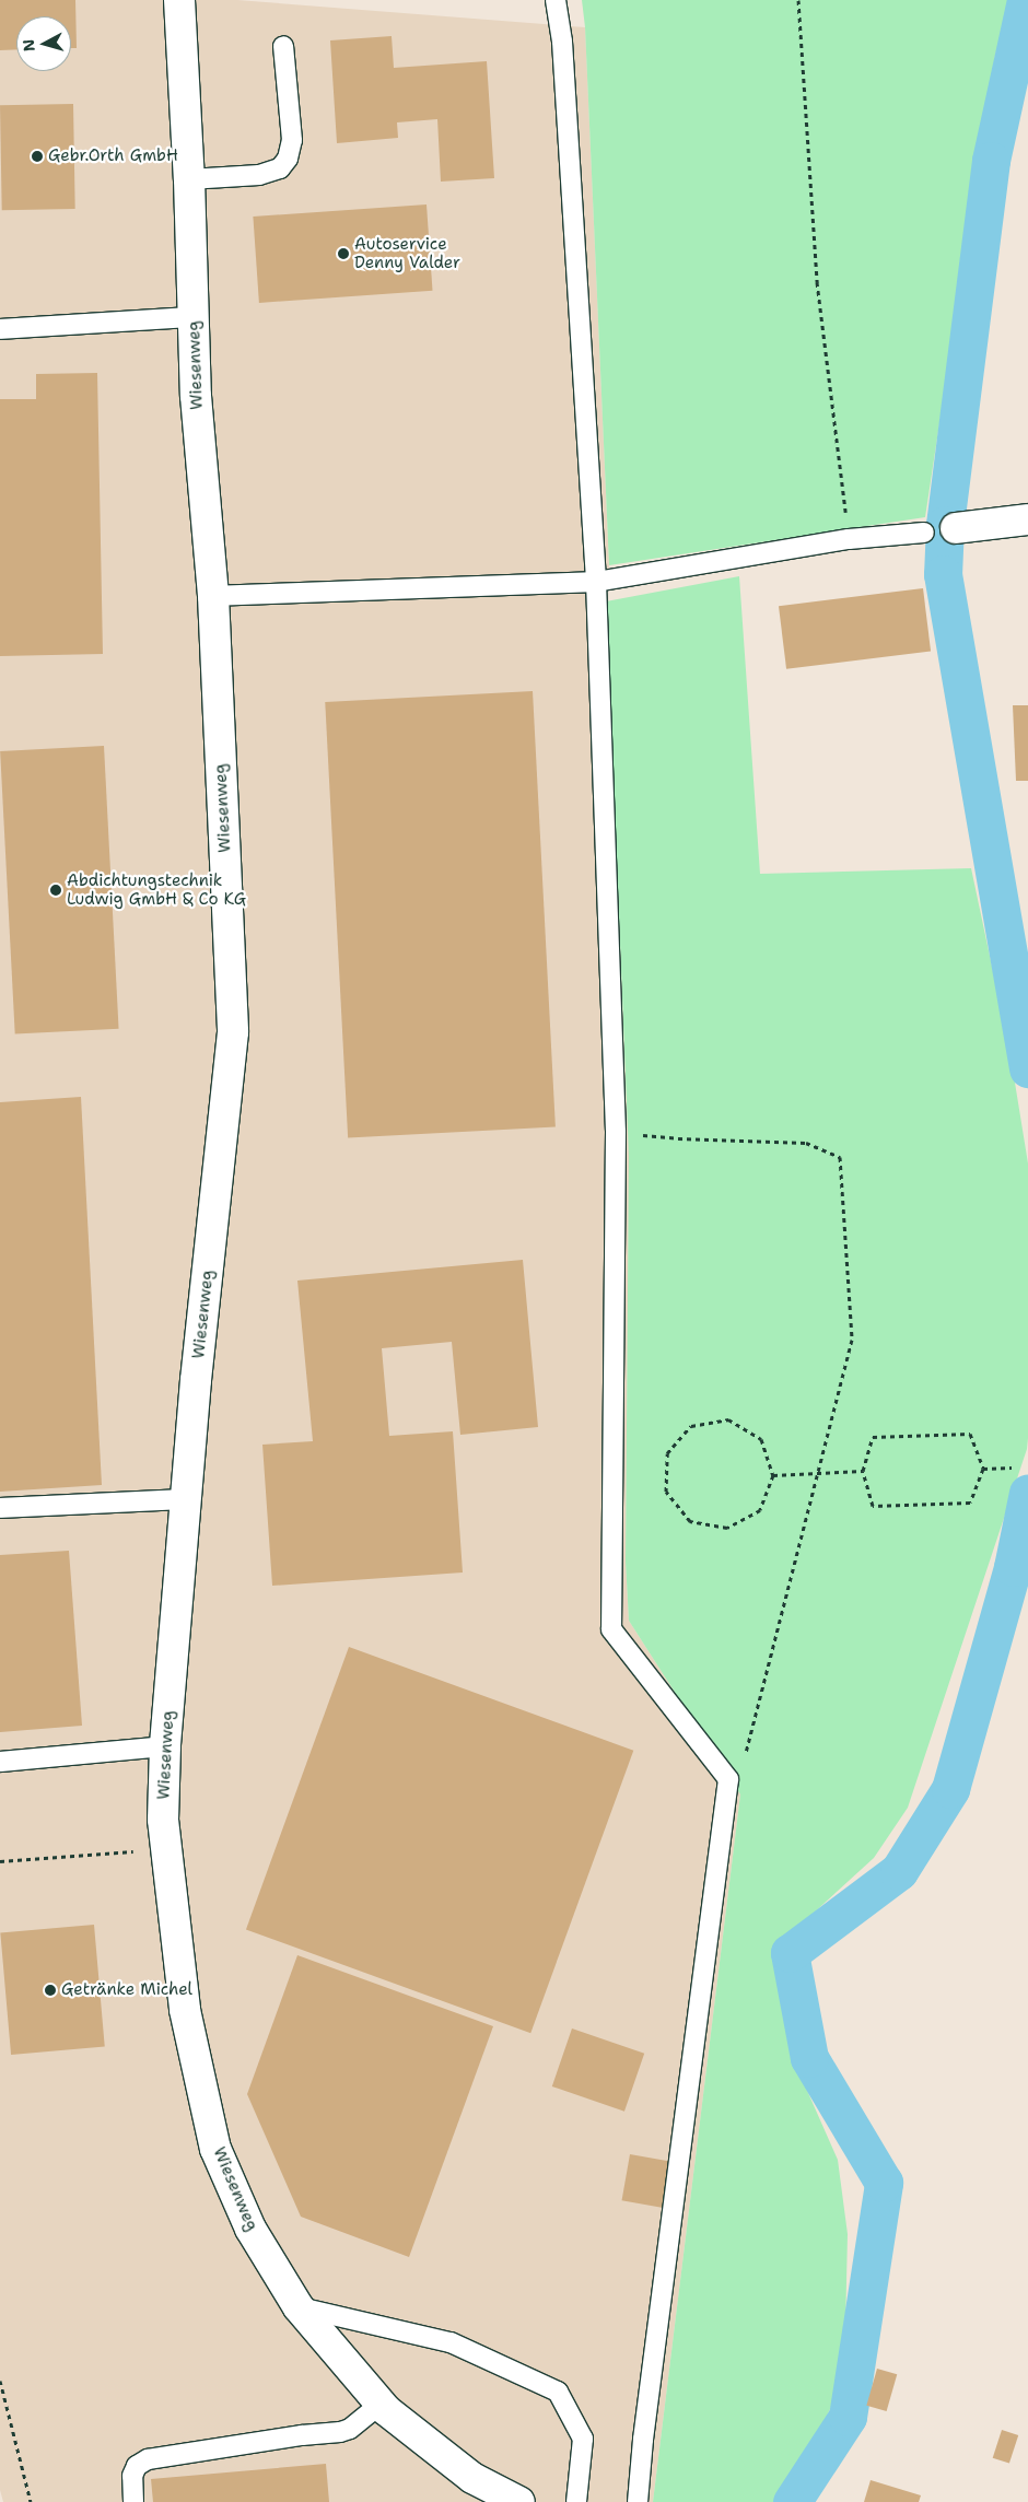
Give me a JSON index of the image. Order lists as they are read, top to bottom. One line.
{"streets":{"street":["Wiesenweg"]},"places":["Gebr.Orth GmbH","Autoservice Denny Valder","Abdichtungstechnik Ludwig GmbH & Co KG","Getränke Michel"],"north":"left"}
